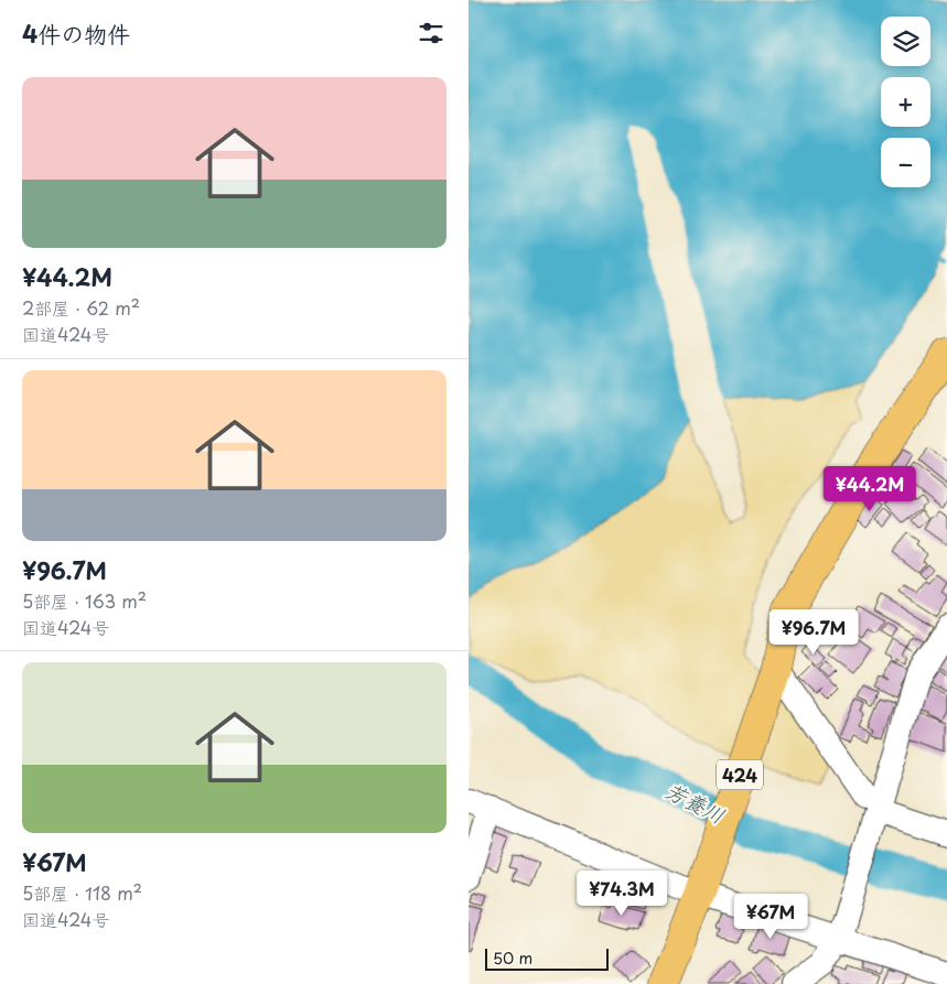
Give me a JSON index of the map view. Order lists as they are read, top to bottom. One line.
{"streets":{"highway":["424"]},"water":["芳養川"],"scale_bar":"50 m","page":{"heading":"4件の物件","map_buttons":["+","−"],"list":[{"name":"¥44.2M","note":"2部屋 · 62 m² · 国道424号"},{"name":"¥96.7M","note":"5部屋 · 163 m² · 国道424号"},{"name":"¥67M","note":"5部屋 · 118 m² · 国道424号"}],"price":["¥44.2M","¥96.7M","¥74.3M","¥67M"],"scale":"50 m"}}
